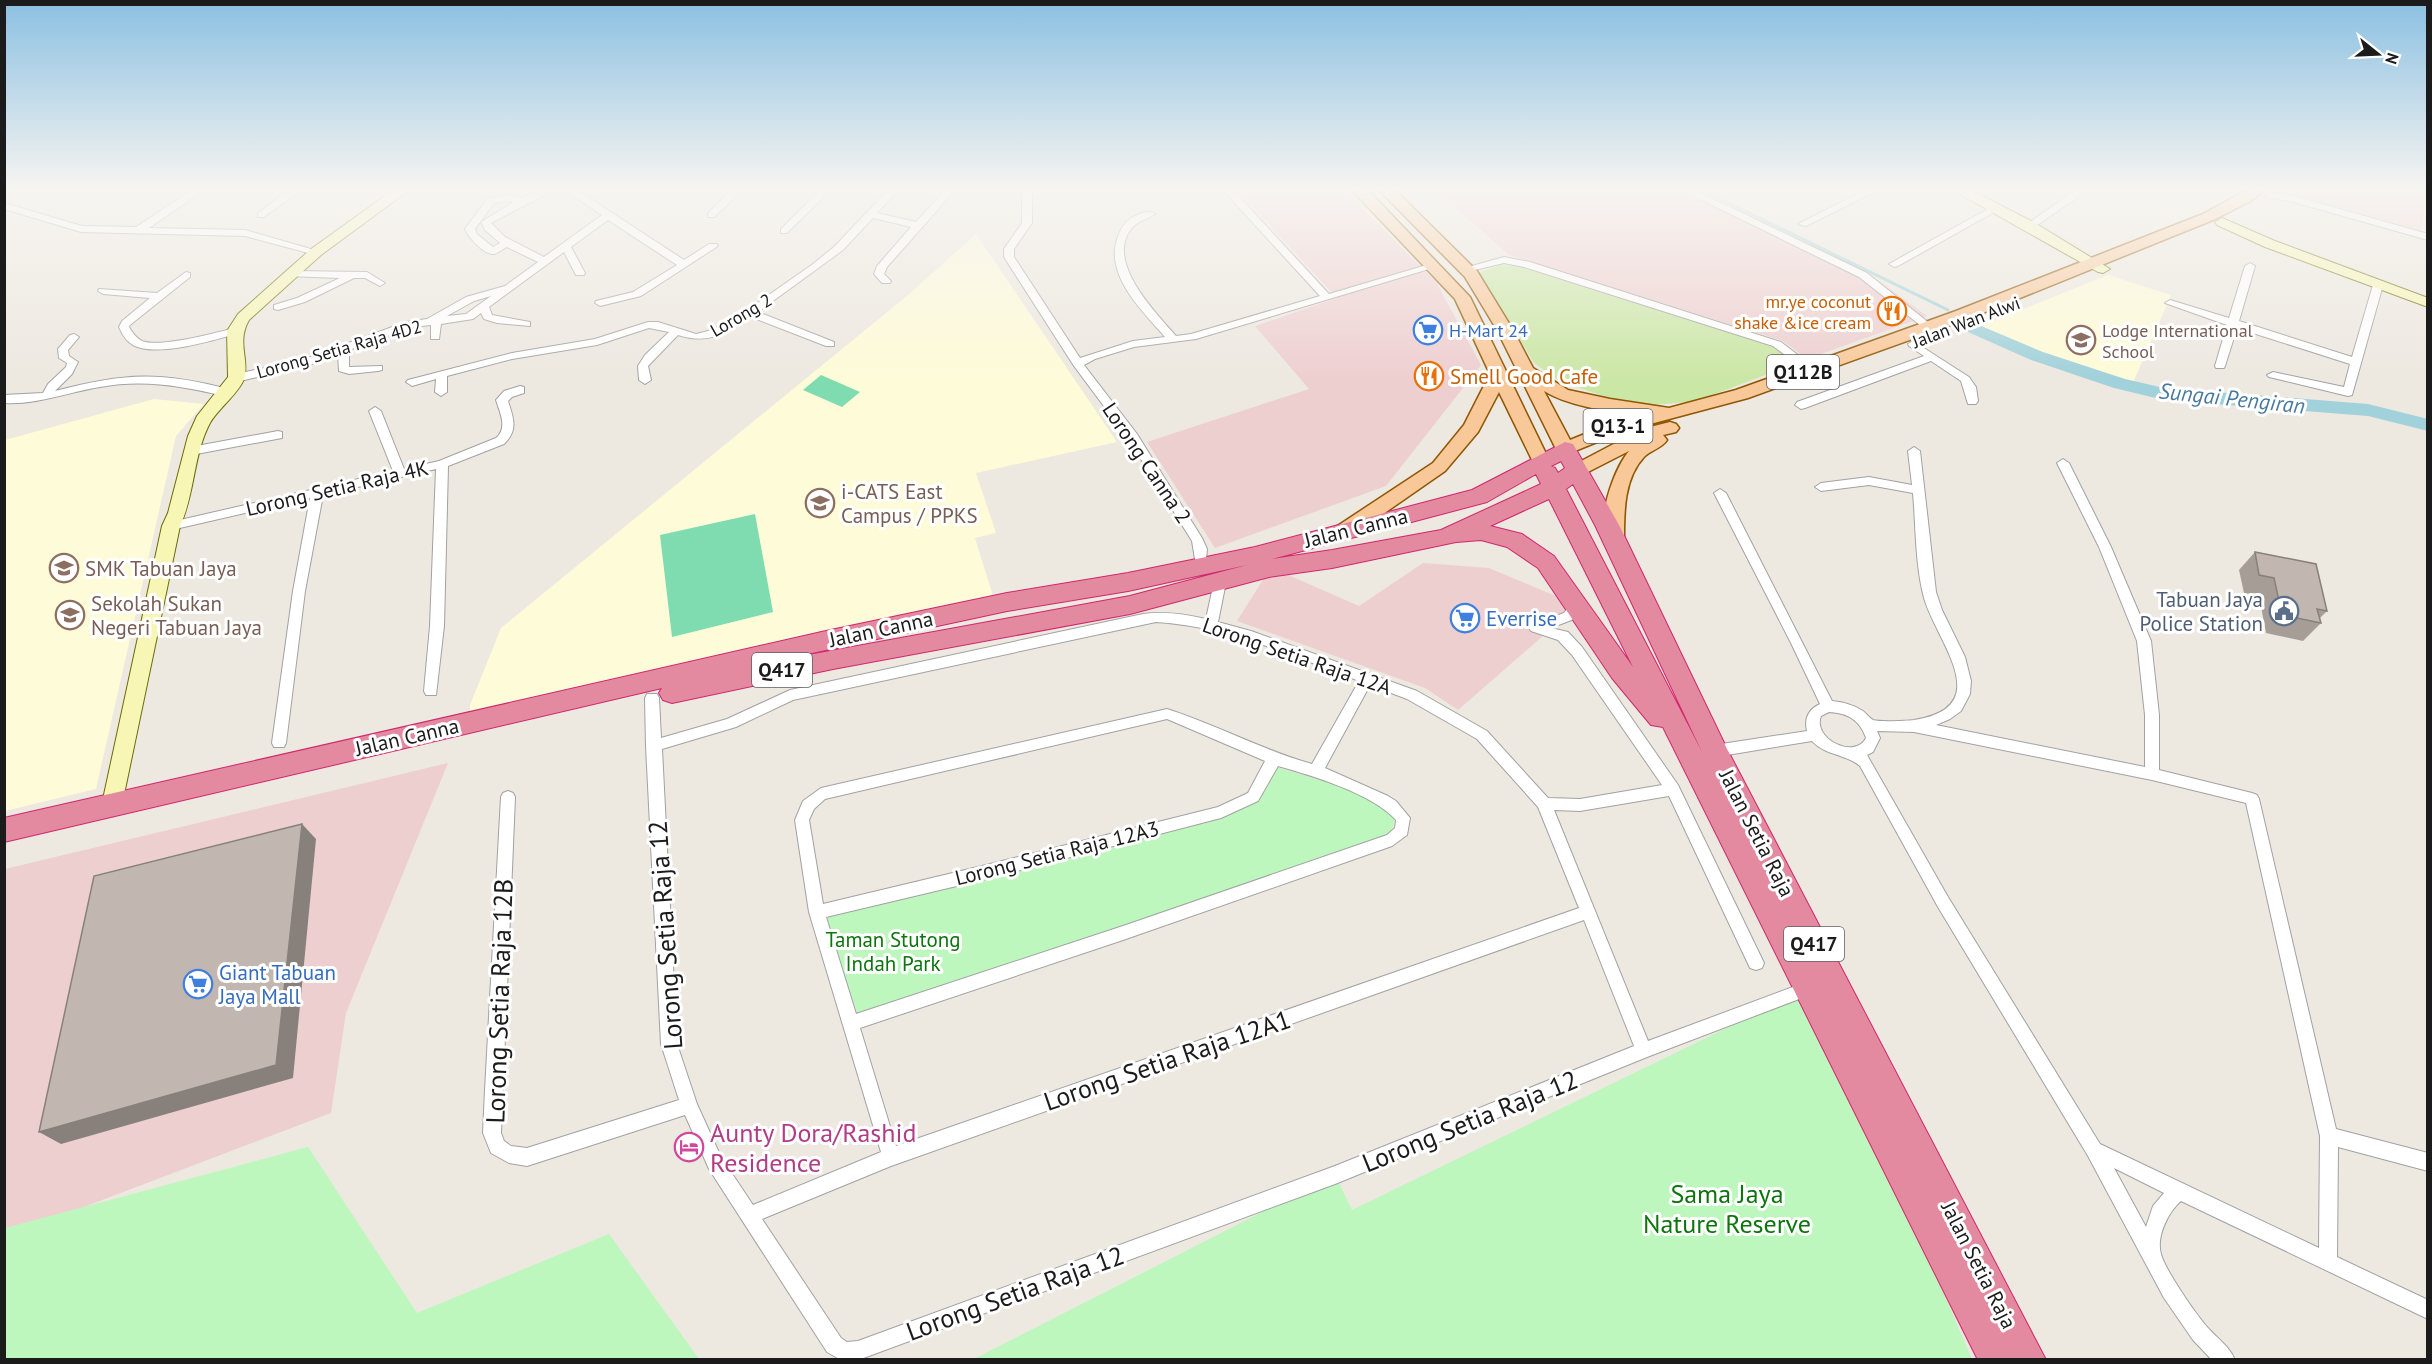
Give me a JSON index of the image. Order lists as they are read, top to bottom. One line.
{"streets":{"highway":["Jalan Canna","Q417","Jalan Setia Raja"],"main road":["Jalan Wan Alwi","Q112B"],"street":["Lorong 2","Lorong Setia Raja 4D2","Lorong Canna 2","Lorong Setia Raja 4K","Lorong Setia Raja 12A","Lorong Setia Raja 12A3","Lorong Setia Raja 12","Lorong Setia Raja 12B","Lorong Setia Raja 12A1"]},"crossings":[["Lorong Canna 2","Jalan Canna"],["Jalan Canna","Q417"],["Jalan Canna","Jalan Setia Raja"],["Jalan Canna","Lorong Setia Raja 12"],["Lorong Setia Raja 12A","Lorong Setia Raja 12"],["Lorong Setia Raja 12A","Lorong Setia Raja 12A1"],["Q417","Jalan Setia Raja"],["Jalan Setia Raja","Lorong Setia Raja 12"],["Lorong Setia Raja 12","Lorong Setia Raja 12B"],["Lorong Setia Raja 12","Lorong Setia Raja 12A1"]],"water":["Sungai Pengiran"],"parks":["Taman Stutong Indah Park","Sama Jaya Nature Reserve"],"places":{"restaurant":["mr.ye coconut shake &ice cream","Smell Good Cafe"],"supermarket":["H-Mart 24","Everrise","Giant Tabuan Jaya Mall"],"school or university":["Lodge International School","i-CATS East Campus / PPKS","SMK Tabuan Jaya","Sekolah Sukan Negeri Tabuan Jaya"],"public building":["Tabuan Jaya Police Station"],"hotel":["Aunty Dora/Rashid Residence"]},"north":"right"}
